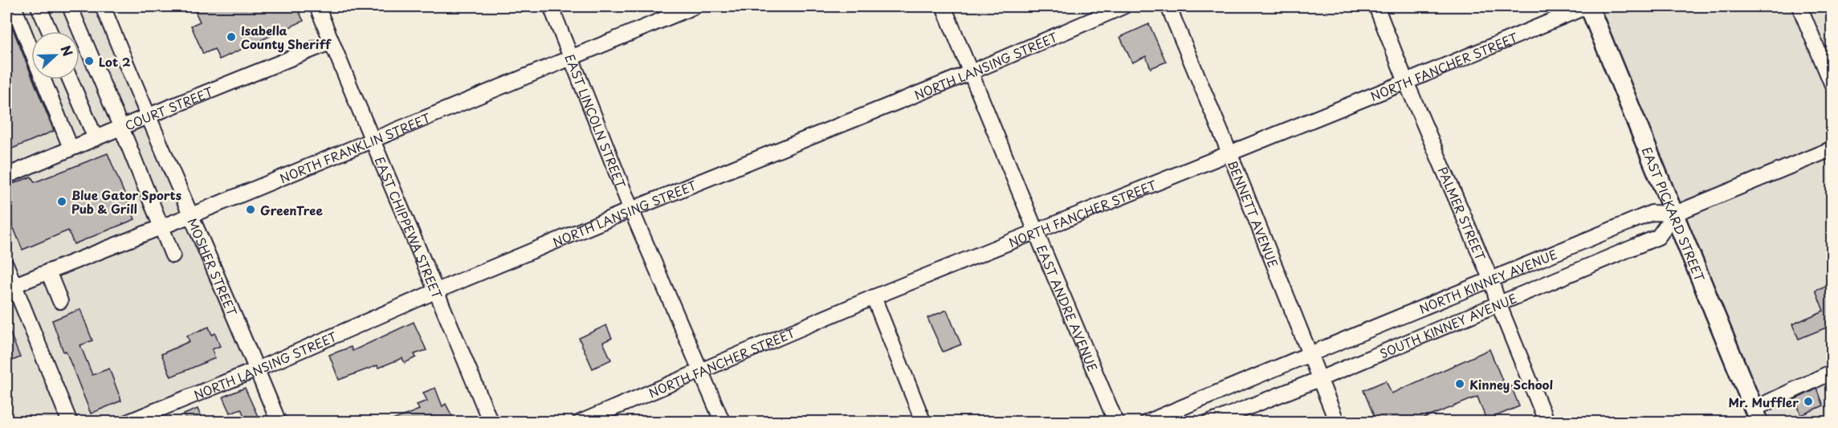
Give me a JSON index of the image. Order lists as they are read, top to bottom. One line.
{"streets":{"main road":["EAST PICKARD STREET"],"street":["NORTH LANSING STREET","NORTH FANCHER STREET","COURT STREET","EAST LINCOLN STREET","NORTH FRANKLIN STREET","BENNETT AVENUE","PALMER STREET","EAST CHIPPEWA STREET","MOSHER STREET","NORTH KINNEY AVENUE","EAST ANDRE AVENUE","SOUTH KINNEY AVENUE"]},"crossings":[["NORTH LANSING STREET","EAST LINCOLN STREET"],["NORTH LANSING STREET","EAST CHIPPEWA STREET"],["NORTH LANSING STREET","MOSHER STREET"],["NORTH LANSING STREET","EAST ANDRE AVENUE"],["NORTH FANCHER STREET","EAST LINCOLN STREET"],["NORTH FANCHER STREET","BENNETT AVENUE"],["NORTH FANCHER STREET","PALMER STREET"],["NORTH FANCHER STREET","EAST PICKARD STREET"],["NORTH FANCHER STREET","EAST ANDRE AVENUE"],["COURT STREET","EAST CHIPPEWA STREET"],["COURT STREET","MOSHER STREET"],["EAST LINCOLN STREET","NORTH FRANKLIN STREET"],["NORTH FRANKLIN STREET","EAST CHIPPEWA STREET"],["NORTH FRANKLIN STREET","MOSHER STREET"],["BENNETT AVENUE","NORTH KINNEY AVENUE"],["BENNETT AVENUE","SOUTH KINNEY AVENUE"],["PALMER STREET","NORTH KINNEY AVENUE"],["PALMER STREET","SOUTH KINNEY AVENUE"],["EAST PICKARD STREET","NORTH KINNEY AVENUE"],["EAST PICKARD STREET","SOUTH KINNEY AVENUE"],["NORTH KINNEY AVENUE","SOUTH KINNEY AVENUE"]],"places":["Isabella County Sheriff","Lot 2","Blue Gator Sports Pub & Grill","GreenTree","Kinney School","Mr. Muffler"],"north":"right"}
